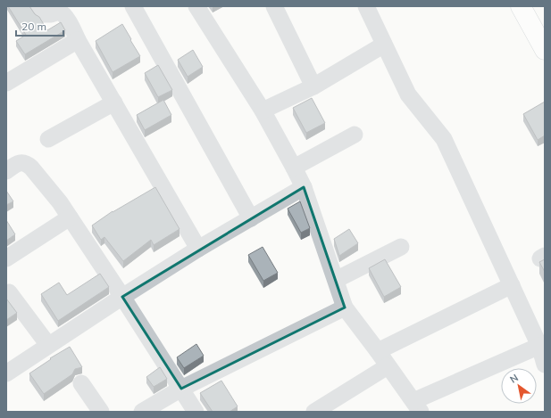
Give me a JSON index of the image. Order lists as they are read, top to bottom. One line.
{"scale_bar":"20 m","north":"top left"}
